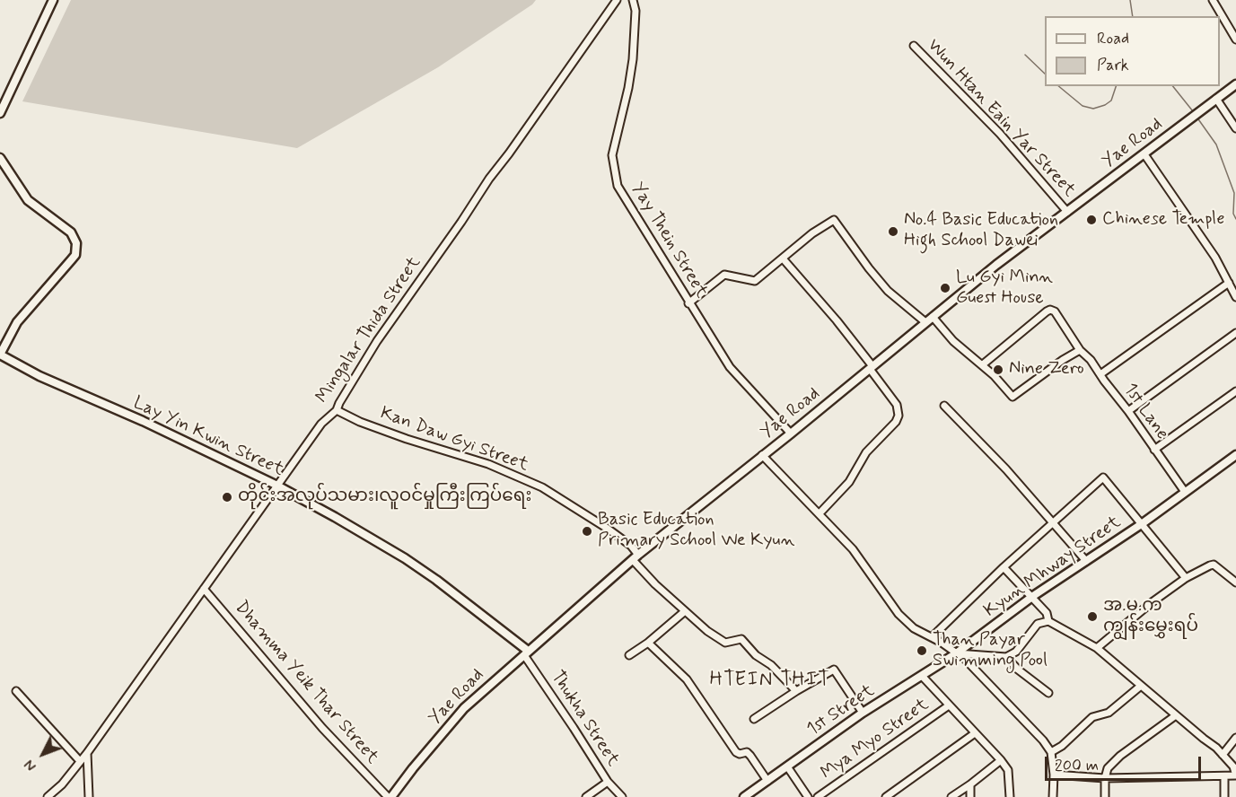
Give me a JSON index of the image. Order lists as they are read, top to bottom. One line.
{"streets":{"street":["Wun Htan Eain Yar Street","Yae Road","Yay Thein Street","Mingalar Thida Street","1st Lane","Lay Yin Kwin Street","Kan Daw Gyi Street","Kyun Mhway Street","Dhamma Yeik Thar Street","1st Street","Thukha Street","Mya Myo Street"]},"crossings":[["Wun Htan Eain Yar Street","Yae Road"],["Yae Road","Yay Thein Street"],["Yae Road","Lay Yin Kwin Street"],["Yae Road","Kan Daw Gyi Street"],["Yae Road","Dhamma Yeik Thar Street"],["Yae Road","Thukha Street"],["Mingalar Thida Street","Lay Yin Kwin Street"],["Mingalar Thida Street","Kan Daw Gyi Street"],["Mingalar Thida Street","Dhamma Yeik Thar Street"],["1st Lane","Kyun Mhway Street"],["Lay Yin Kwin Street","Thukha Street"],["Kyun Mhway Street","1st Street"]],"districts":["HTEIN THIT"],"places":["Chinese Temple","No.4 Basic Education High School Dawei","Lu Gyi Minn Guest House","Nine Zero","တိုင်းအလုပ်သမား၊လူဝင်မှုကြီးကြပ်ရေး","Basic Education Primary School We Kyun","အ.မ.က ကျွန်းမွှေးရပ်","Than Payar Swimming Pool"],"legend":["Road","Park"],"scale_bar":"200 m","north":"bottom left"}
